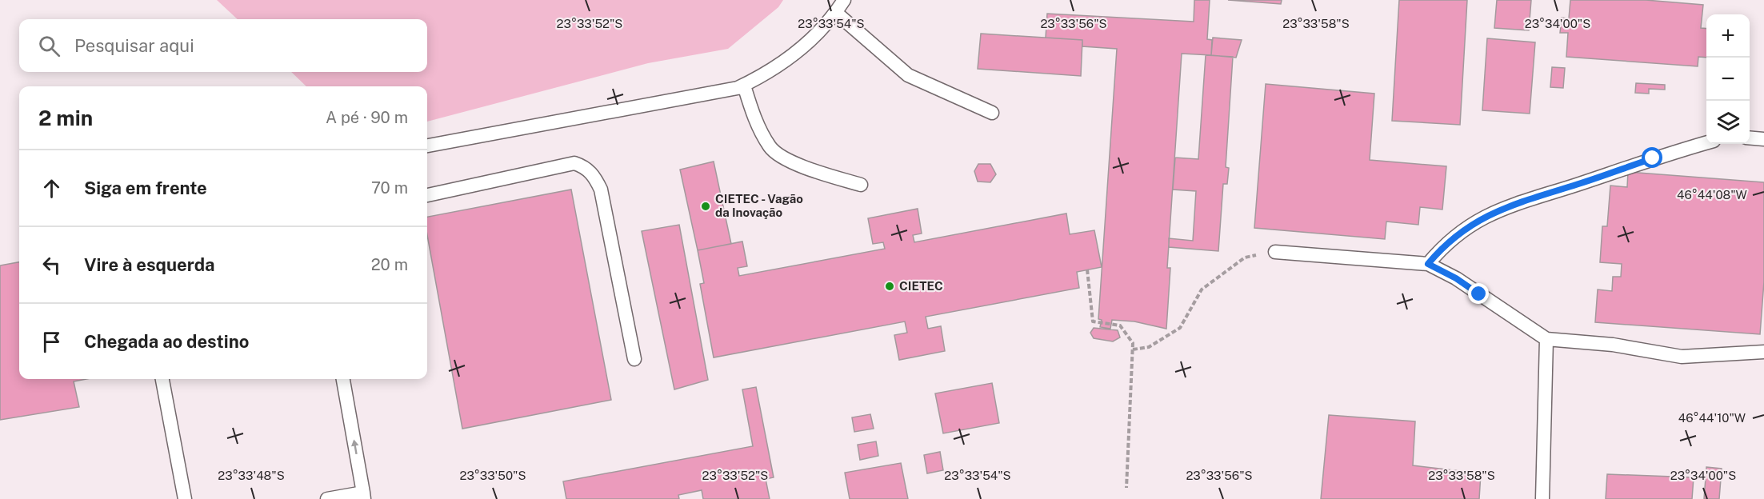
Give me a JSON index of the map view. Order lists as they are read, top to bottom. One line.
{"places":["CIETEC - Vagão da Inovação","CIETEC"],"page":{"map_buttons":["+","−"],"search":"Pesquisar aqui","heading":["2 min","A pé · 90 m"],"list":[["Siga em frente","70 m"],["Vire à esquerda","20 m"],"Chegada ao destino"]},"coordinates":["23°33'52\"S","23°33'54\"S","23°33'56\"S","23°33'58\"S","23°34'00\"S","46°44'08\"W","46°44'10\"W","23°33'48\"S","23°33'50\"S"]}
